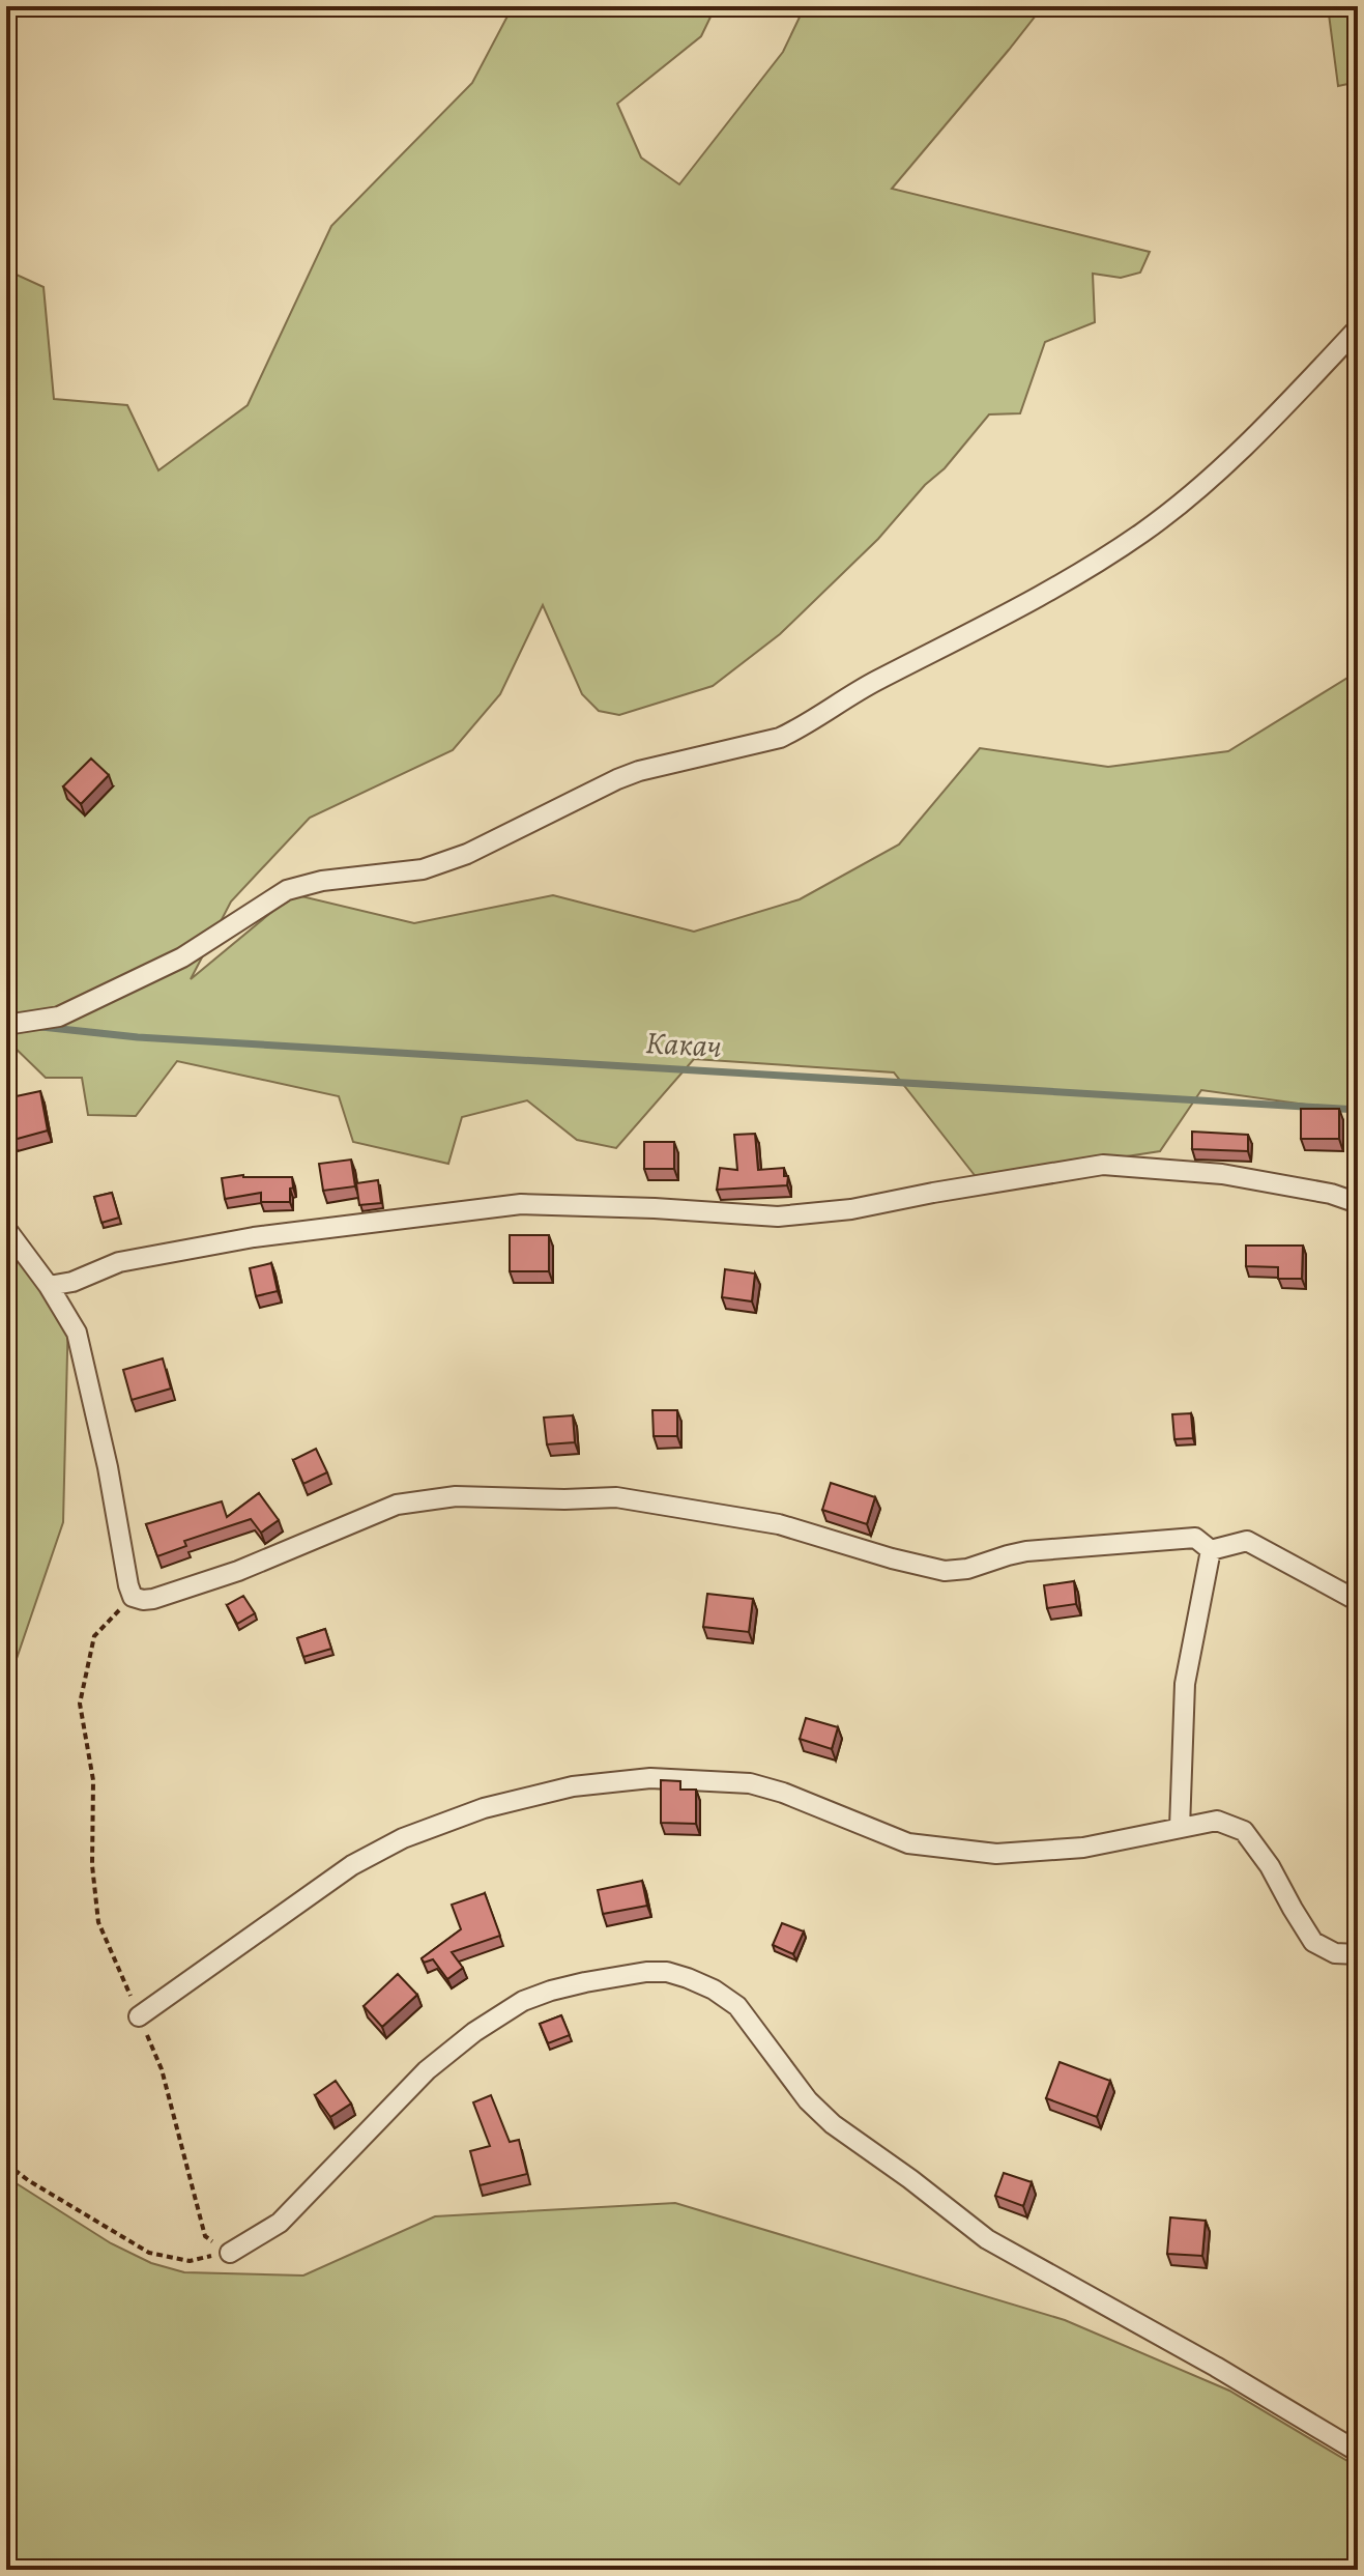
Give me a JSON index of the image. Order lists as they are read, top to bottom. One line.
{"water":["Какач"]}
